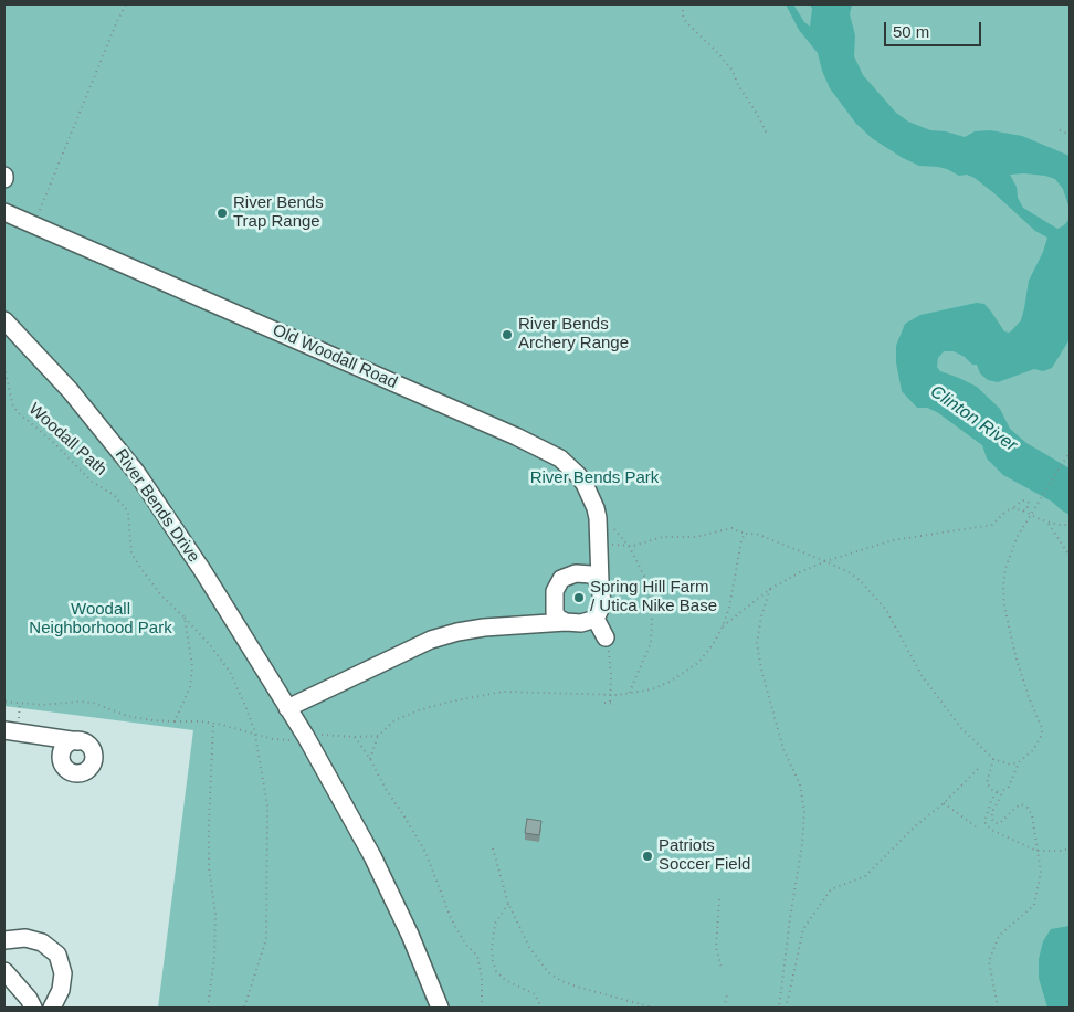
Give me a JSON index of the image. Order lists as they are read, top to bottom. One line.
{"streets":{"street":["Old Woodall Road","River Bends Drive"],"path":["Woodall Path"]},"water":["Clinton River"],"parks":["River Bends Park","Woodall Neighborhood Park"],"places":["River Bends Trap Range","River Bends Archery Range","Spring Hill Farm / Utica Nike Base","Patriots Soccer Field"],"scale_bar":"50 m"}
